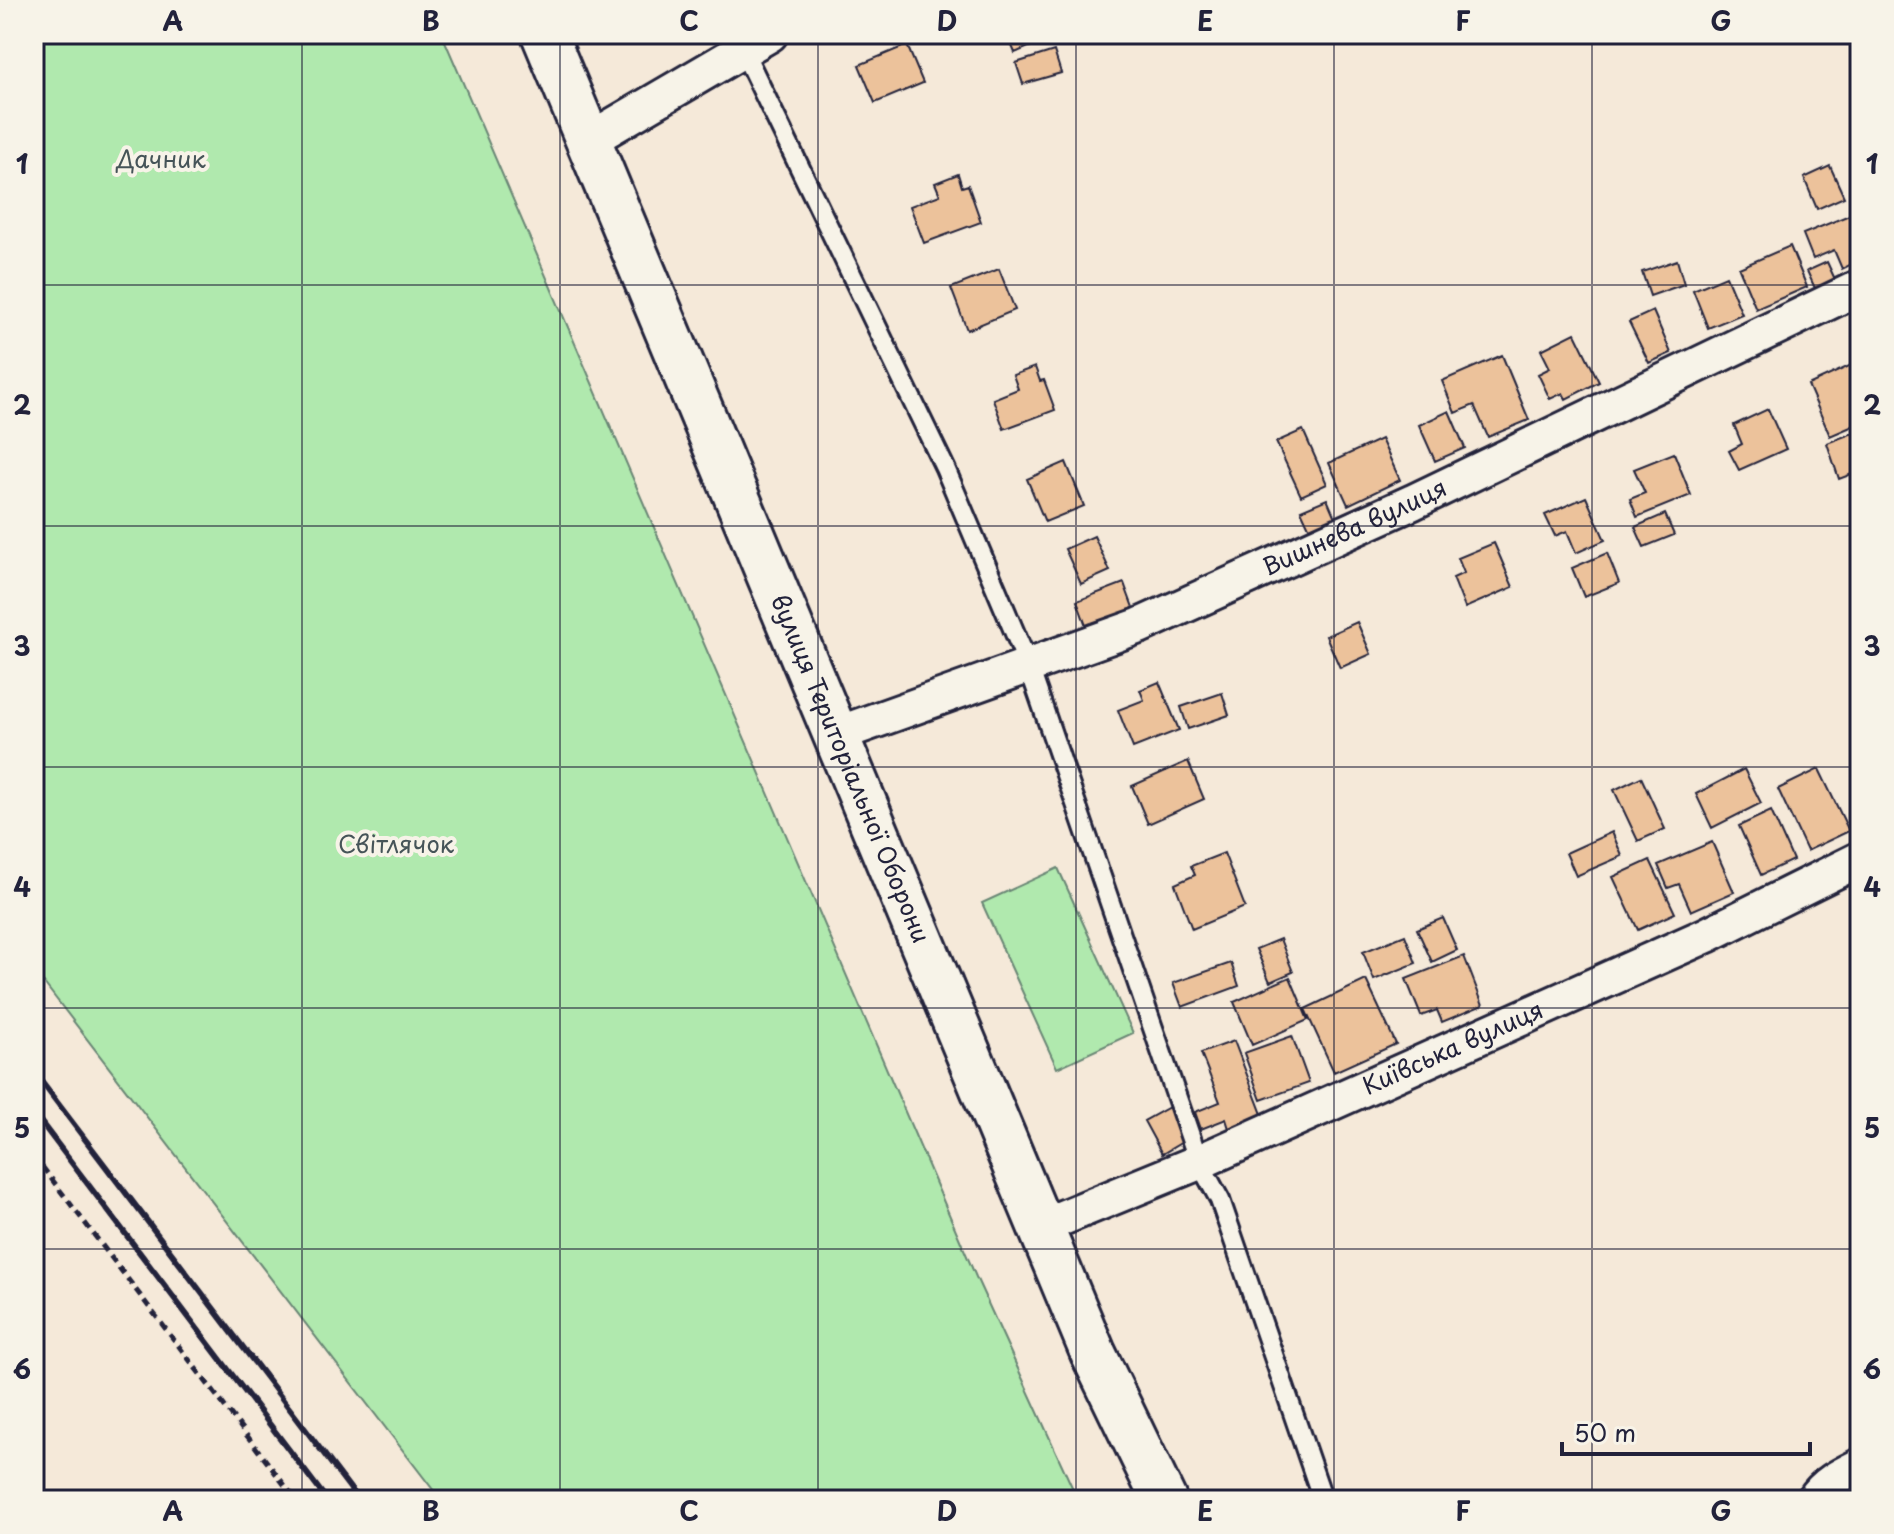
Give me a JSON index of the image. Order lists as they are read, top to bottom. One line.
{"streets":{"street":["Вишнева вулиця","вулиця Територіальної Оборони","Київська вулиця"]},"crossings":[["Вишнева вулиця","вулиця Територіальної Оборони"],["вулиця Територіальної Оборони","Київська вулиця"]],"parks":["Дачник","Світлячок"],"scale_bar":"50 m","grid":{"columns":["A","B","C","D","E","F","G"],"rows":["1","2","3","4","5","6"]}}
